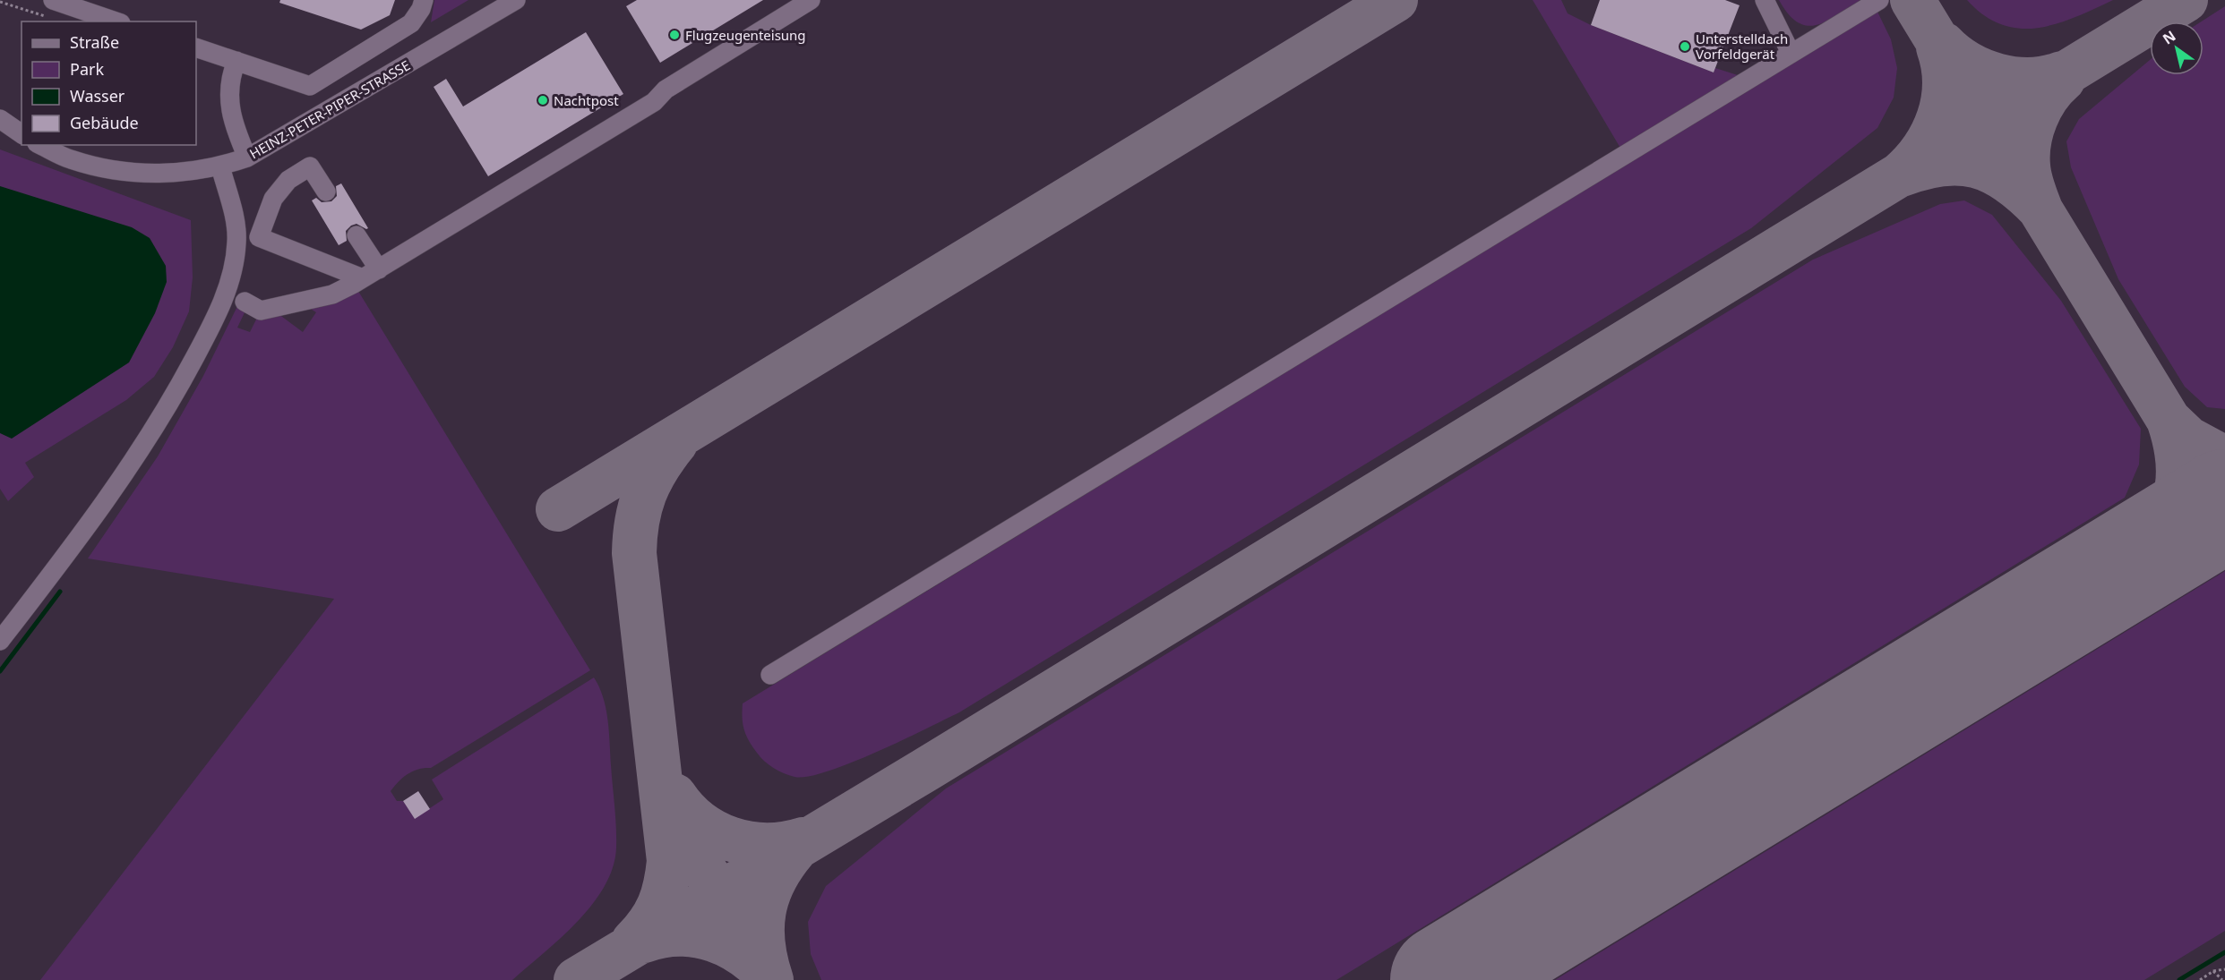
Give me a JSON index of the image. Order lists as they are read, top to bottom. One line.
{"streets":{"street":["HEINZ-PETER-PIPER-STRASSE"]},"places":["Flugzeugenteisung","Unterstelldach Vorfeldgerät","Nachtpost"],"legend":["Straße","Park","Wasser","Gebäude"],"north":"top left"}
